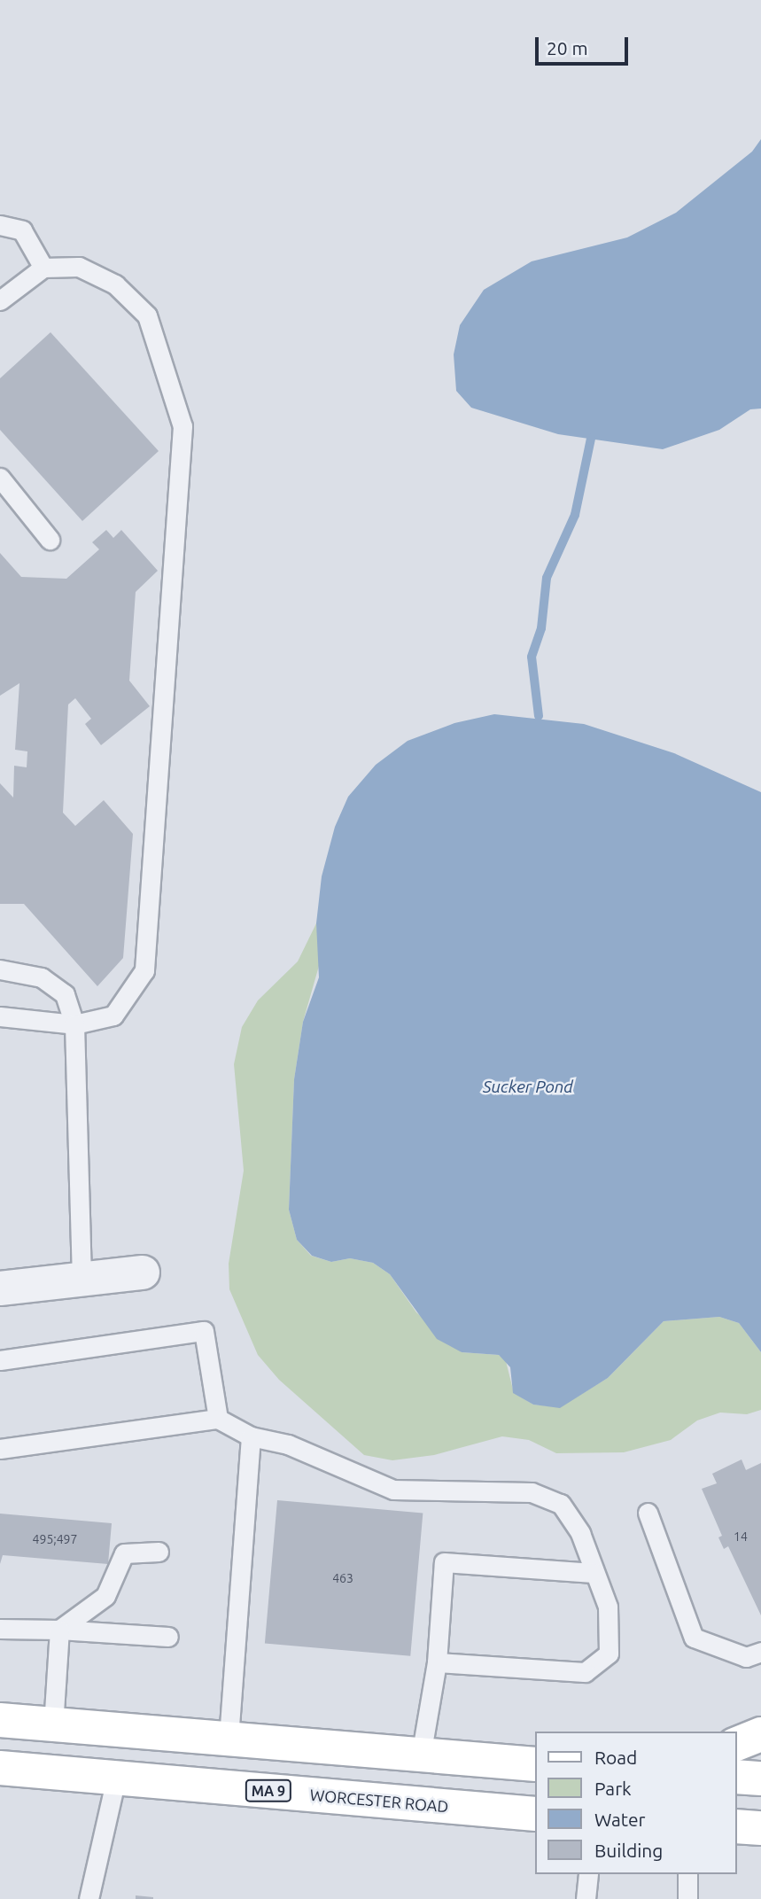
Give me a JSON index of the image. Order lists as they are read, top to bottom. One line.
{"streets":{"main road":["MA 9","WORCESTER ROAD"]},"water":["Sucker Pond"],"house_numbers":["14","495;497","463"],"legend":["Road","Park","Water","Building"],"scale_bar":"20 m"}
